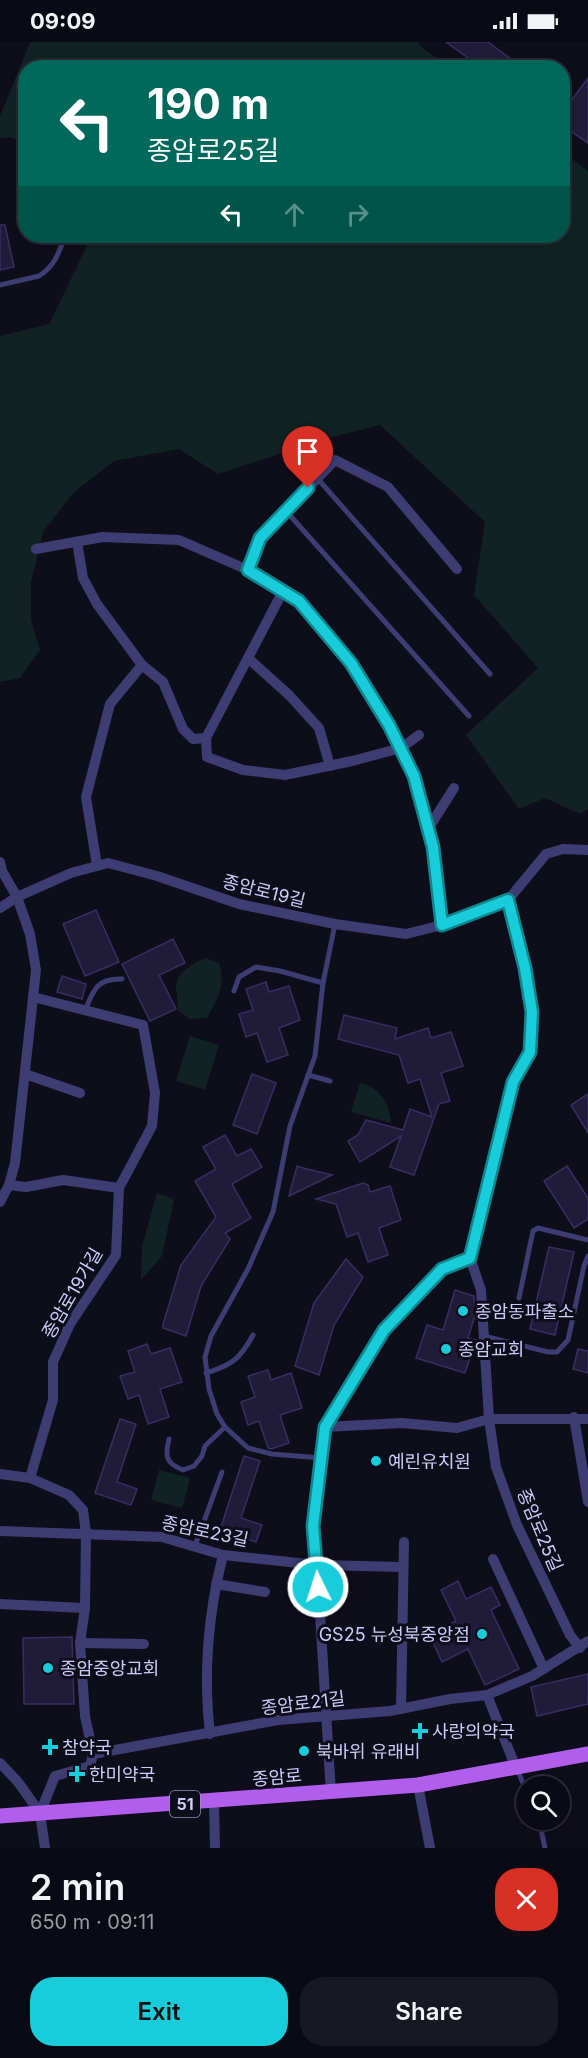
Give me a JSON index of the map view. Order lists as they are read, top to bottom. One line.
{"streets":{"main road":["종암로","51"],"street":["종암로19길","종암로19가길","종암로25길","종암로23길","종암로21길"]},"crossings":[["종암로25길","종암로21길"]],"places":{"other":["종암동파출소","종암교회","예린유치원","GS25 뉴성북중앙점","종암중앙교회","북바위 유래비"],"health":["사랑의약국","참약국","한미약국"]},"page":{"status":"09:09","turn":["190 m","종암로25길"],"heading":["2 min","650 m · 09:11"],"buttons":["Exit","Share"]}}
